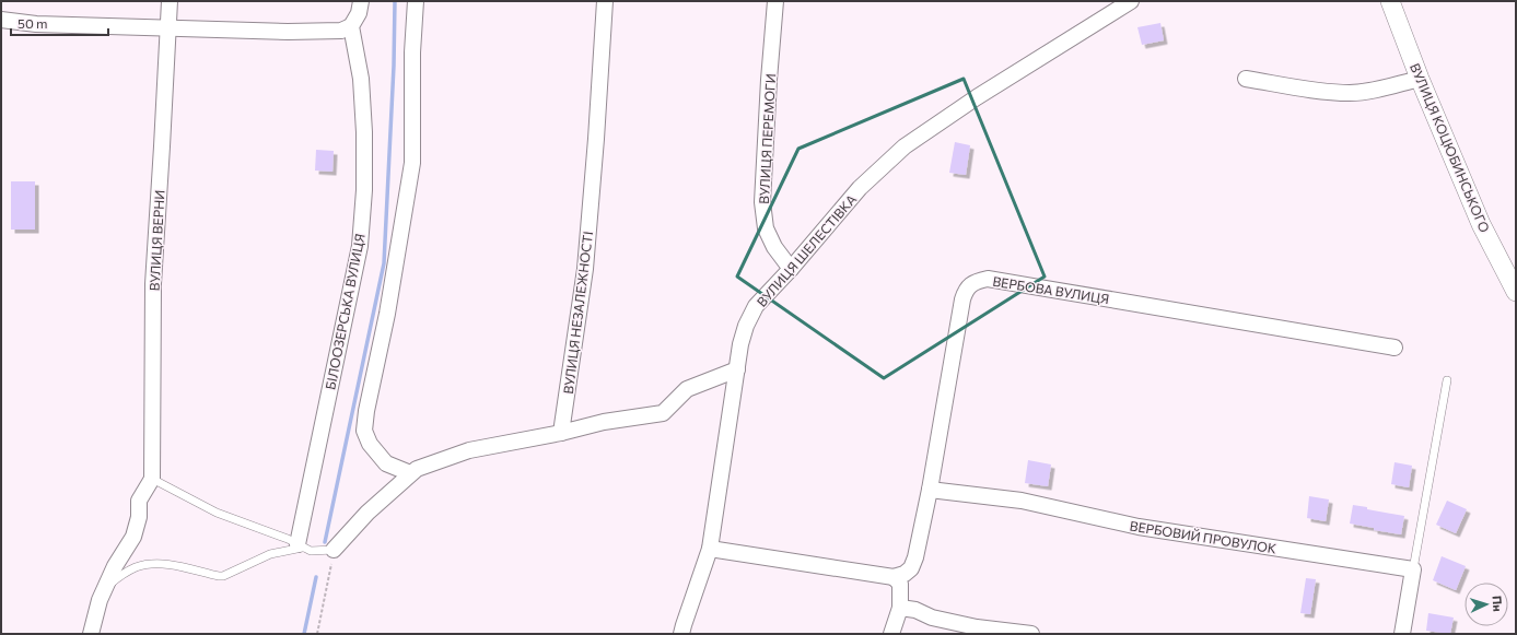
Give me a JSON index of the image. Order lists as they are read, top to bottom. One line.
{"streets":{"street":["ВУЛИЦЯ ПЕРЕМОГИ","ВУЛИЦЯ КОЦЮБИНСЬКОГО","ВУЛИЦЯ ВЕРНИ","ВУЛИЦЯ ШЕЛЕСТІВКА","ВЕРБОВА ВУЛИЦЯ","БІЛООЗЕРСЬКА ВУЛИЦЯ","ВУЛИЦЯ НЕЗАЛЕЖНОСТІ","ВЕРБОВИЙ ПРОВУЛОК"]},"crossings":[["ВУЛИЦЯ ПЕРЕМОГИ","ВУЛИЦЯ ШЕЛЕСТІВКА"],["ВЕРБОВА ВУЛИЦЯ","ВЕРБОВИЙ ПРОВУЛОК"]],"scale_bar":"50 m","north":"right"}
